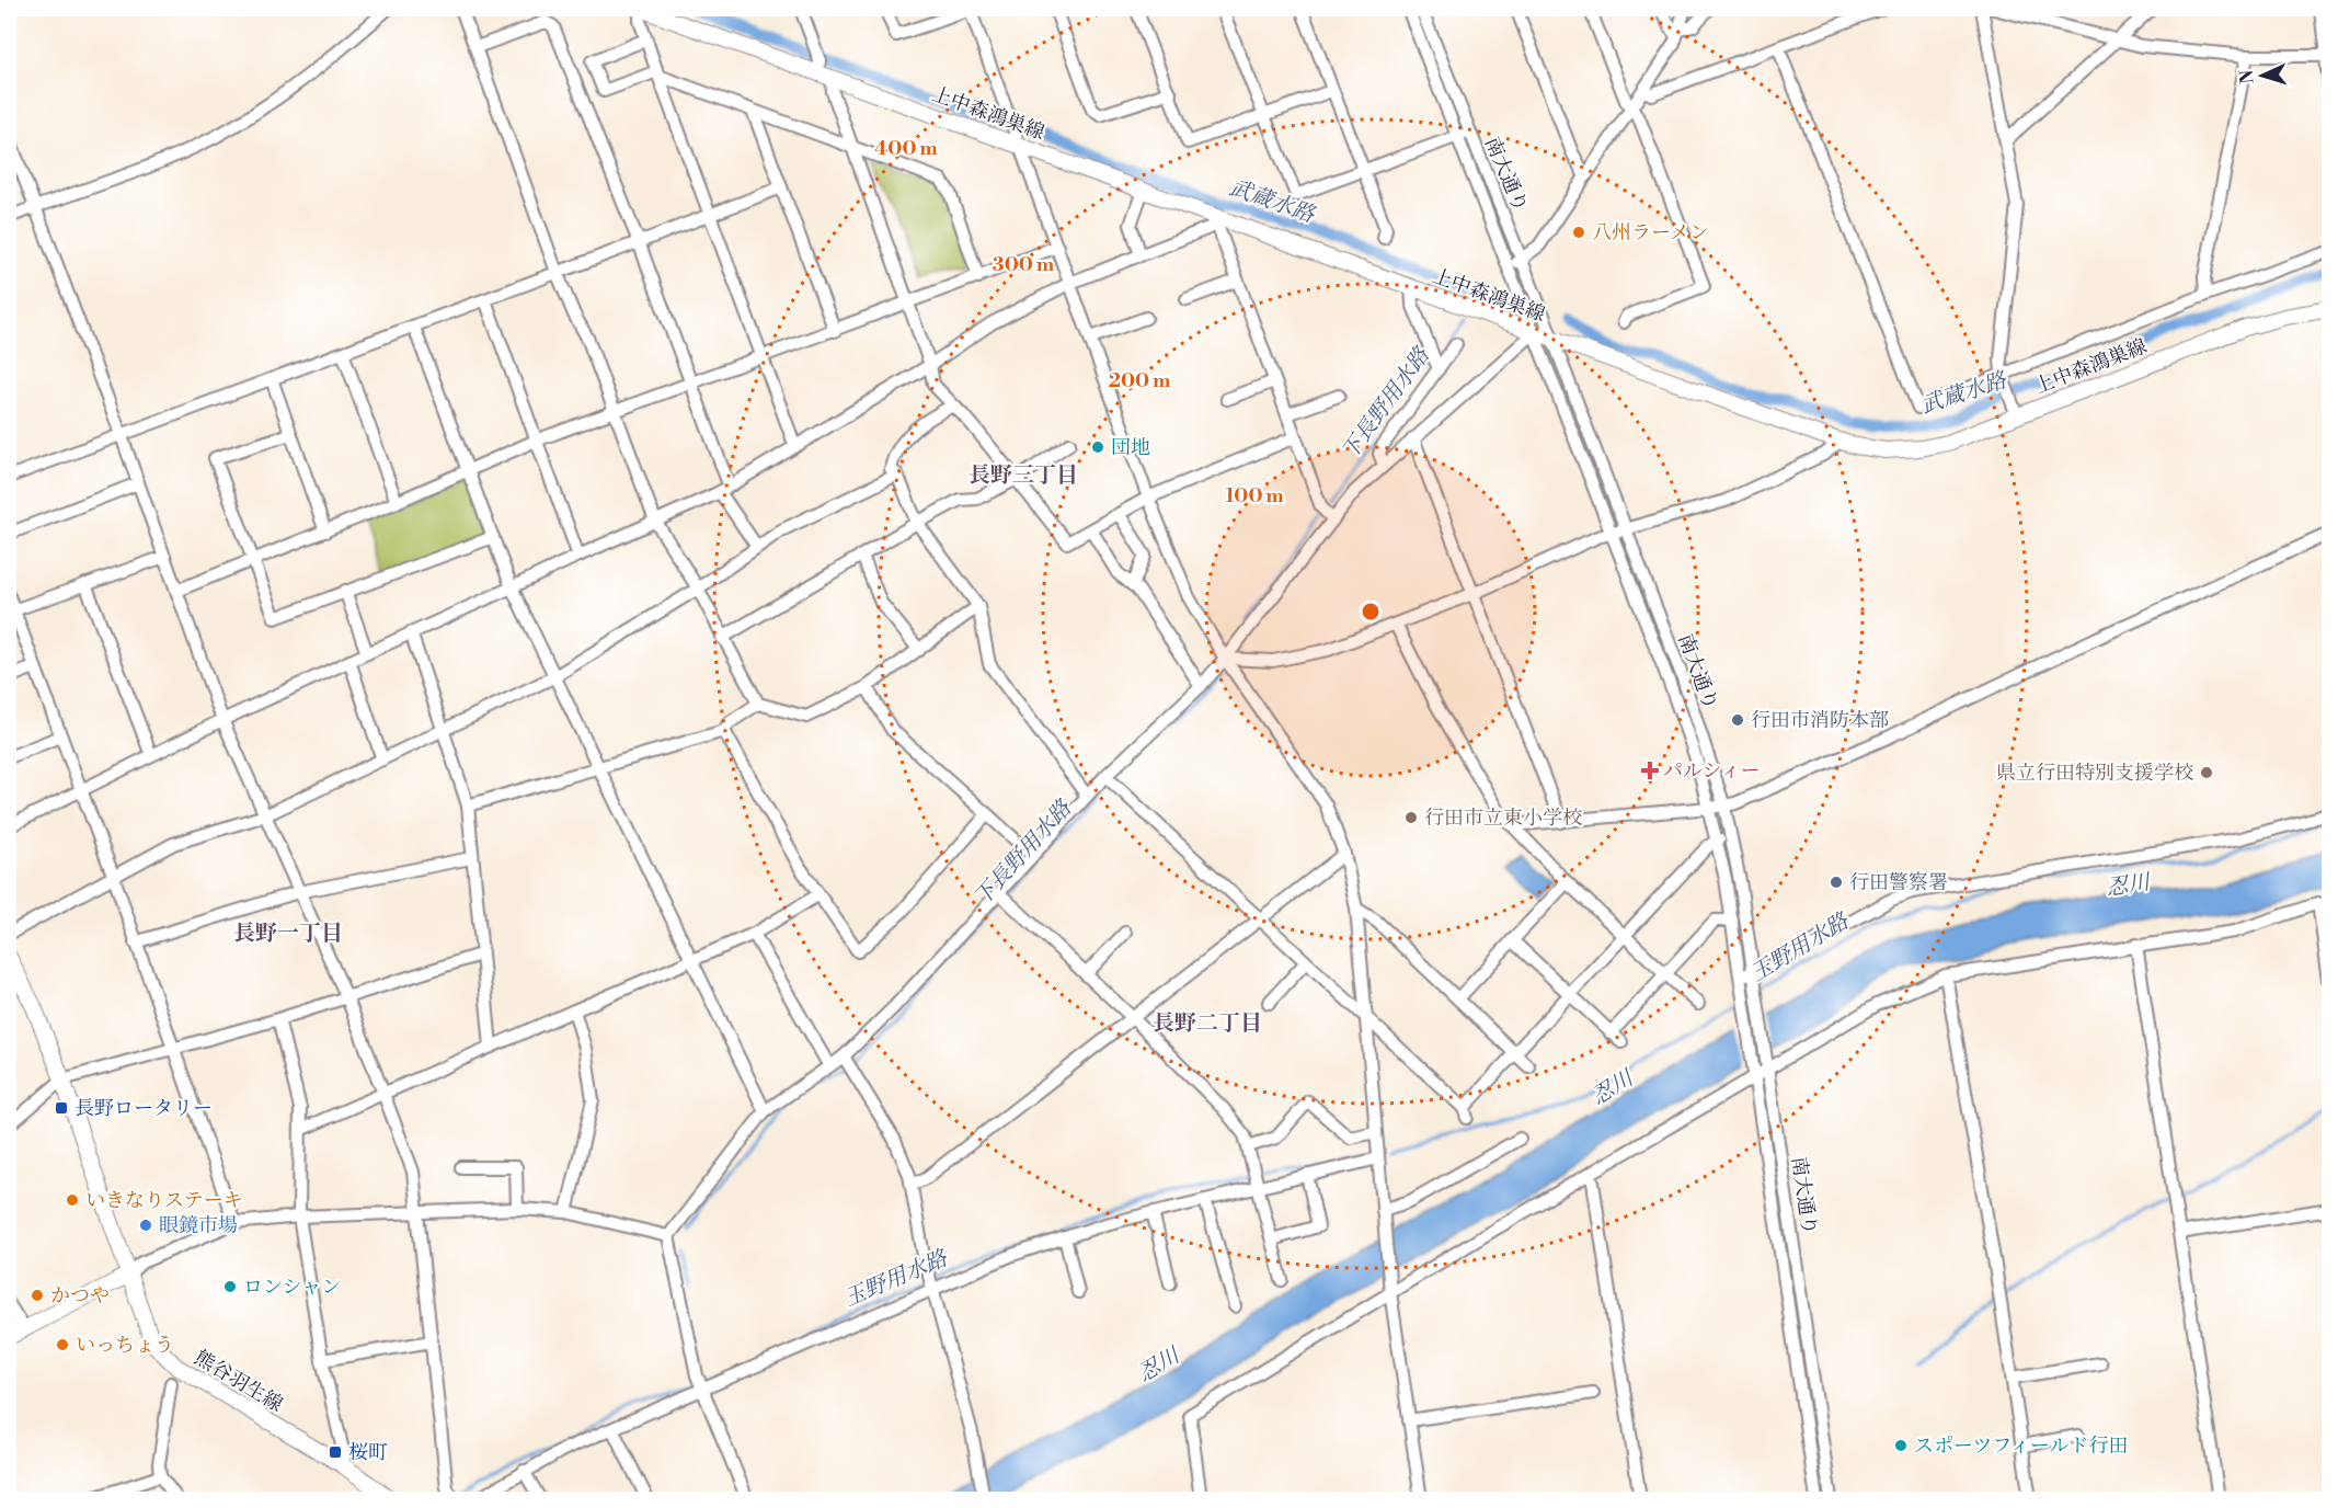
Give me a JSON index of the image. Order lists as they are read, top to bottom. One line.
{"streets":{"main road":["上中森鴻巣線","熊谷羽生線"],"street":["南大通り"]},"crossings":[["上中森鴻巣線","南大通り"]],"districts":["長野三丁目","長野一丁目","長野二丁目"],"water":["武蔵水路","下長野用水路","忍川","玉野用水路"],"places":{"other":["八州ラーメン","団地","行田市消防本部","県立行田特別支援学校","行田市立東小学校","行田警察署","いきなりステーキ","眼鏡市場","ロンシャン","かつや","いっちょう","スポーツフィールド行田"],"health":["パルシィー"],"transit":["長野ロータリー","桜町"]},"north":"left","rings":["400 m","300 m","200 m","100 m"]}
